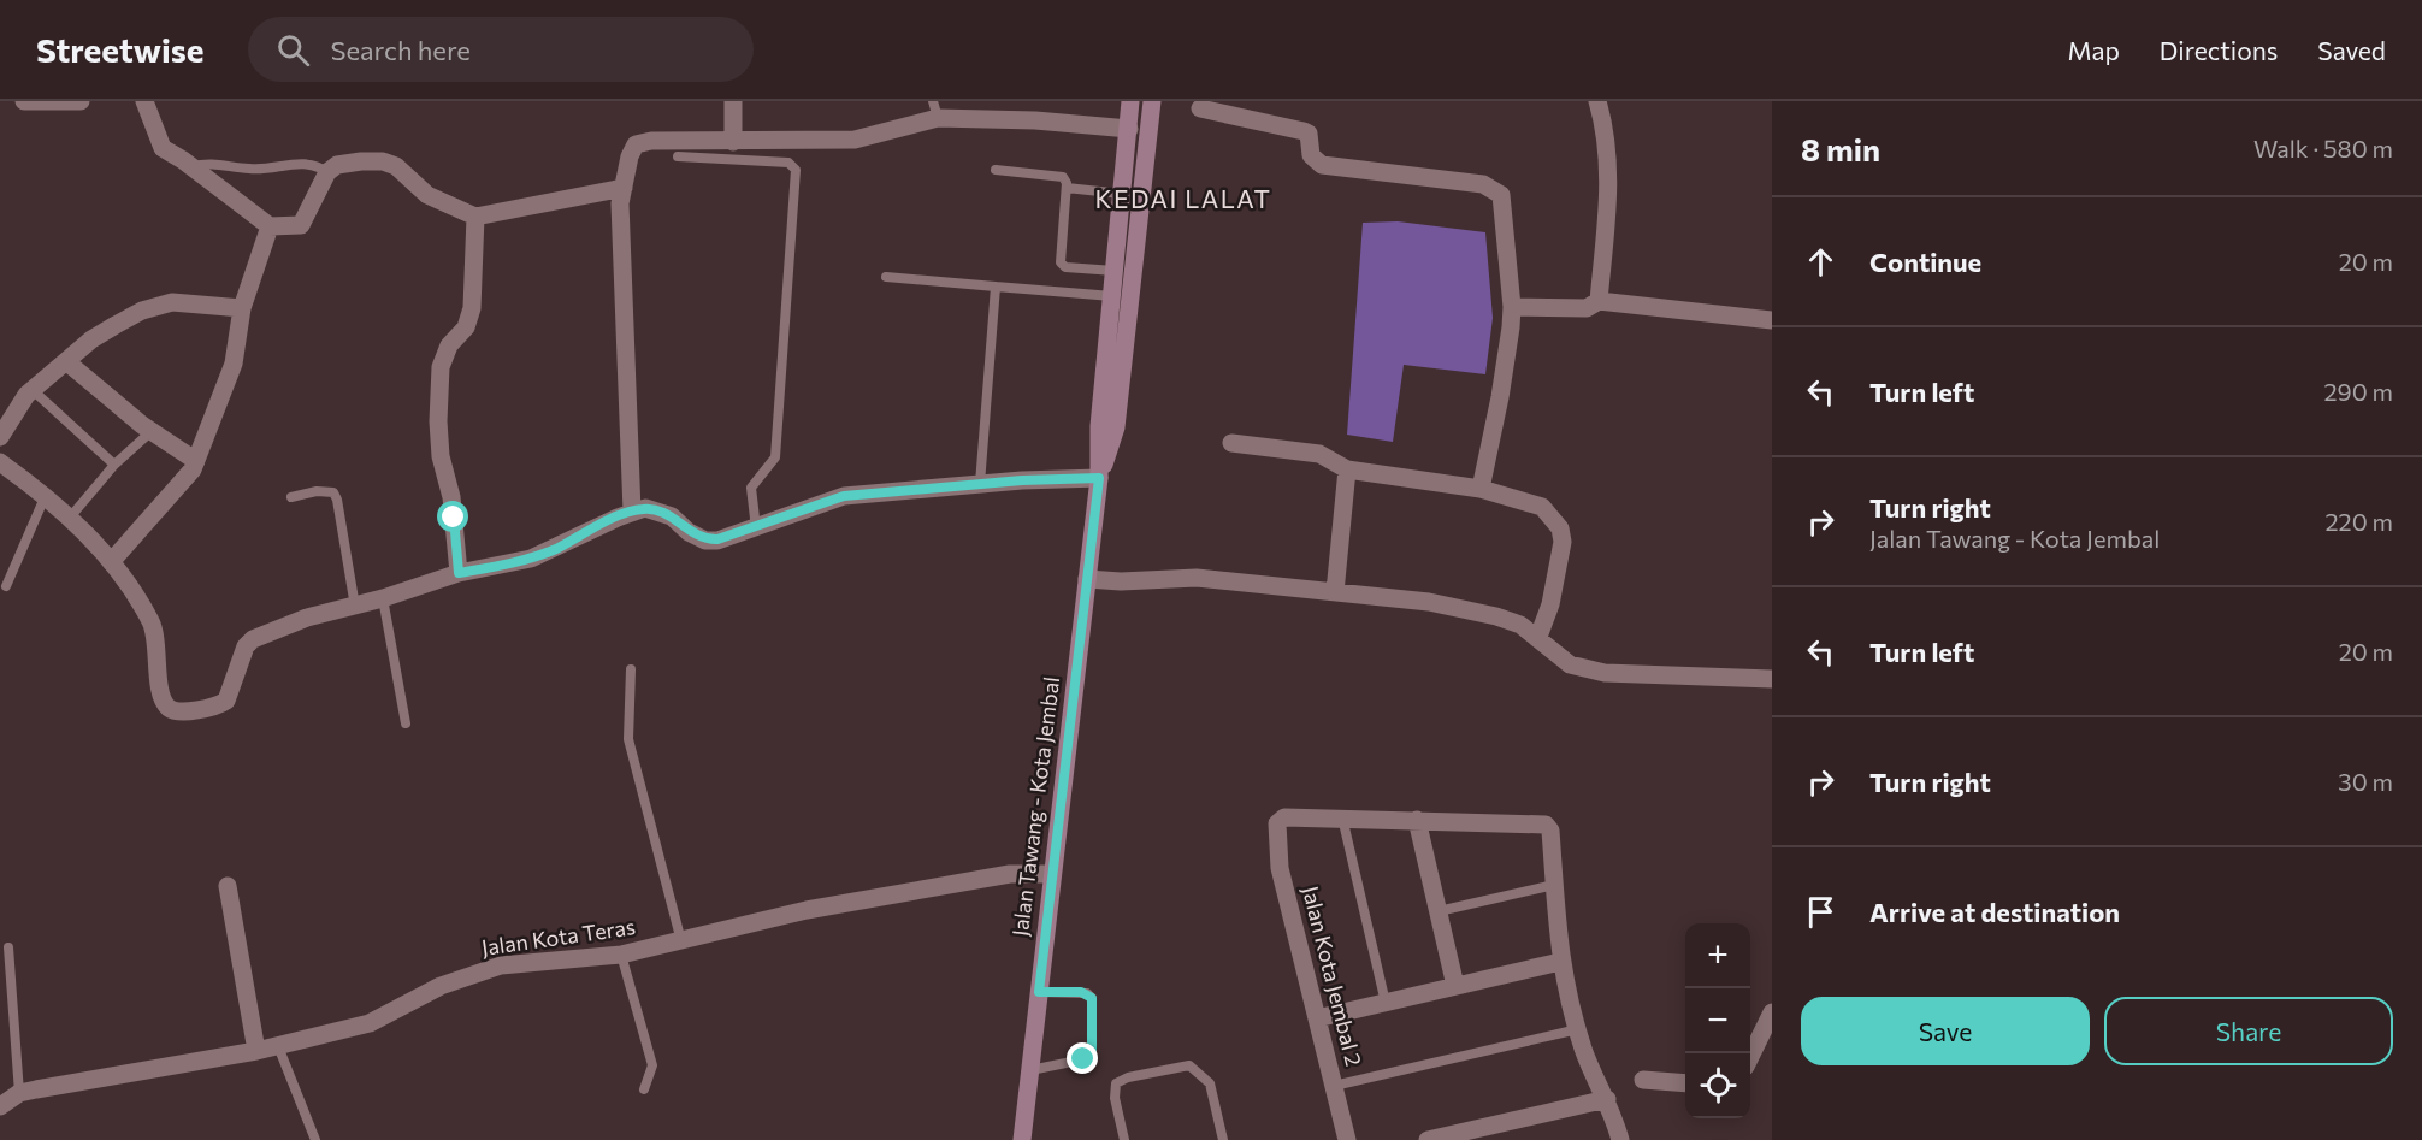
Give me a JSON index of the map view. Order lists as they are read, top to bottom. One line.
{"streets":{"main road":["Jalan Tawang - Kota Jembal"],"street":["Jalan Kota Teras","Jalan Kota Jembal 2"]},"crossings":[["Jalan Tawang - Kota Jembal","Jalan Kota Teras"]],"districts":["KEDAI LALAT"],"page":{"header":"Streetwise","search":"Search here","nav":["Map","Directions","Saved"],"heading":["8 min","Walk · 580 m"],"list":[["Continue","20 m"],["Turn left","290 m"],["Turn right","Jalan Tawang - Kota Jembal","220 m"],["Turn left","20 m"],["Turn right","30 m"],"Arrive at destination"],"map_buttons":["+","−"],"buttons":["Save","Share"]}}
